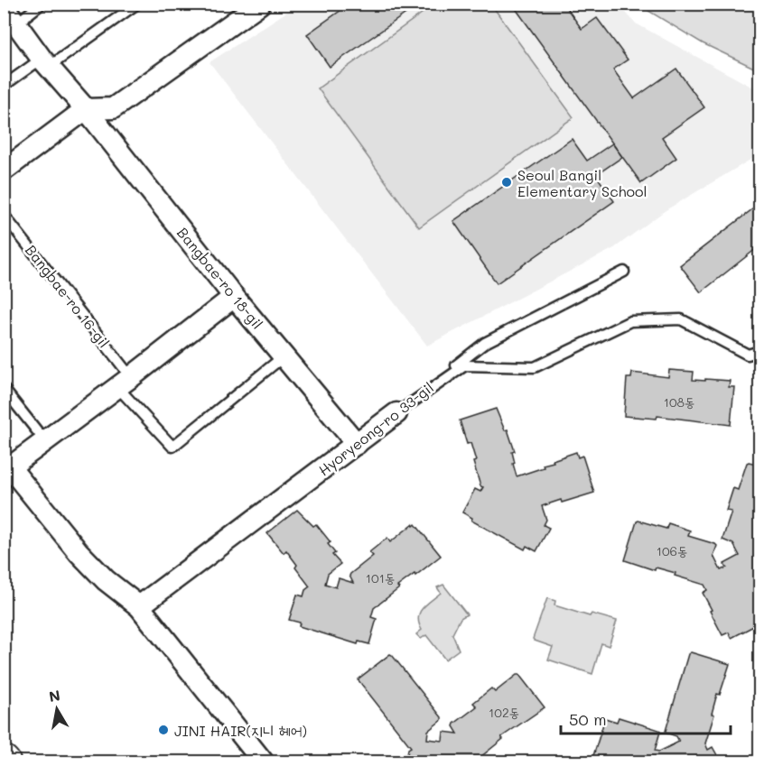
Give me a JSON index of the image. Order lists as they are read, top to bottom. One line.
{"streets":{"street":["Bangbae-ro 18-gil","Hyoryeong-ro 33-gil"],"lane":["Bangbae-ro 16-gil"]},"crossings":[["Bangbae-ro 18-gil","Bangbae-ro 16-gil"],["Bangbae-ro 18-gil","Hyoryeong-ro 33-gil"]],"places":["Seoul Bangil Elementary School","JINI HAIR(지니 헤어)"],"house_numbers":["108동","106동","101동","102동"],"scale_bar":"50 m","north":"top"}
